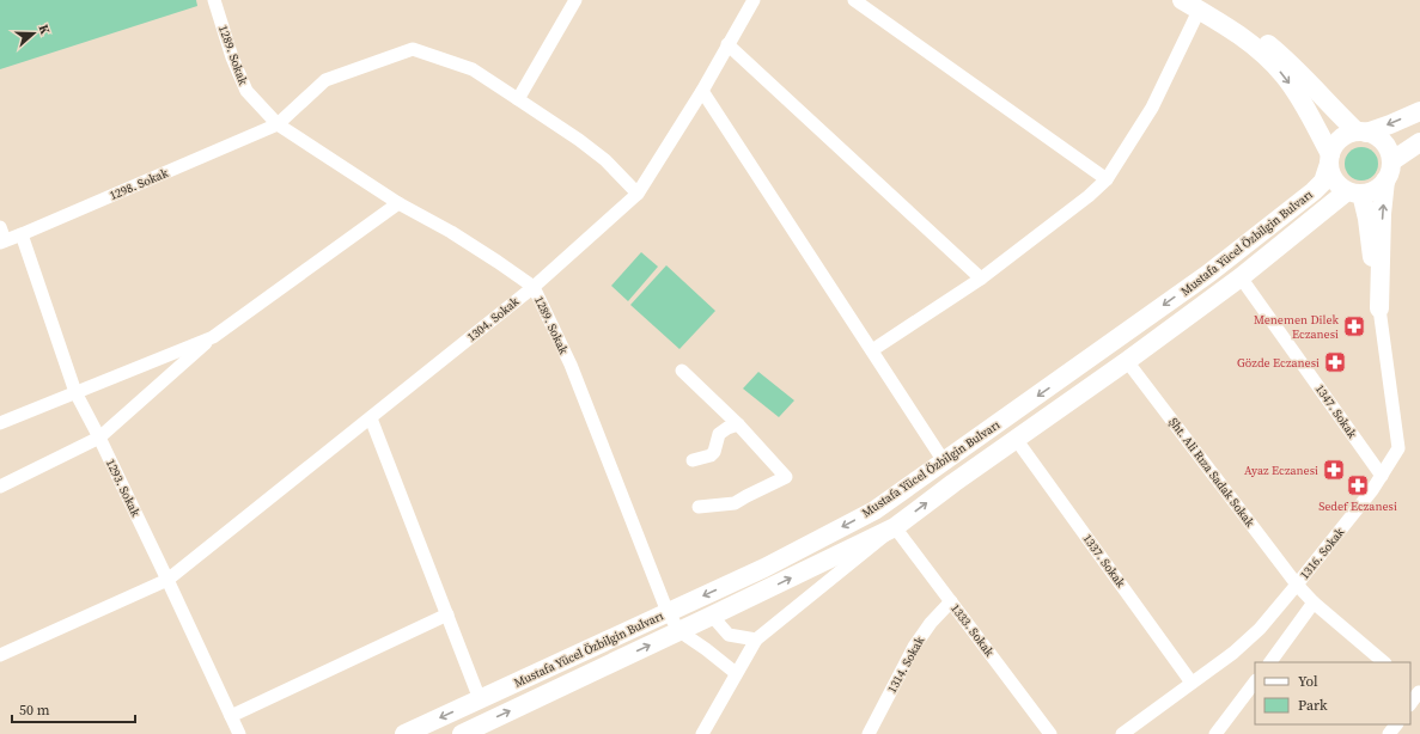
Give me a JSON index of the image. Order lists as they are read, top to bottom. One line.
{"streets":{"street":["1289. Sokak","1298. Sokak","Mustafa Yücel Özbilgin Bulvarı","1304. Sokak","1347. Sokak","Şht. Ali Rıza Sadak Sokak","1293. Sokak","1316. Sokak","1337. Sokak","1333. Sokak","1314. Sokak"]},"crossings":[["1289. Sokak","1298. Sokak"],["1289. Sokak","Mustafa Yücel Özbilgin Bulvarı"],["1289. Sokak","1304. Sokak"],["1298. Sokak","1304. Sokak"],["1298. Sokak","1293. Sokak"],["Mustafa Yücel Özbilgin Bulvarı","1347. Sokak"],["Mustafa Yücel Özbilgin Bulvarı","Şht. Ali Rıza Sadak Sokak"],["Mustafa Yücel Özbilgin Bulvarı","1337. Sokak"],["Mustafa Yücel Özbilgin Bulvarı","1333. Sokak"],["1304. Sokak","1293. Sokak"],["1347. Sokak","1316. Sokak"],["Şht. Ali Rıza Sadak Sokak","1316. Sokak"],["1316. Sokak","1337. Sokak"],["1333. Sokak","1314. Sokak"]],"places":{"pharmacy":["Menemen Dilek Eczanesi","Gözde Eczanesi","Ayaz Eczanesi","Sedef Eczanesi"]},"legend":["Yol","Park"],"scale_bar":"50 m","north":"right"}
